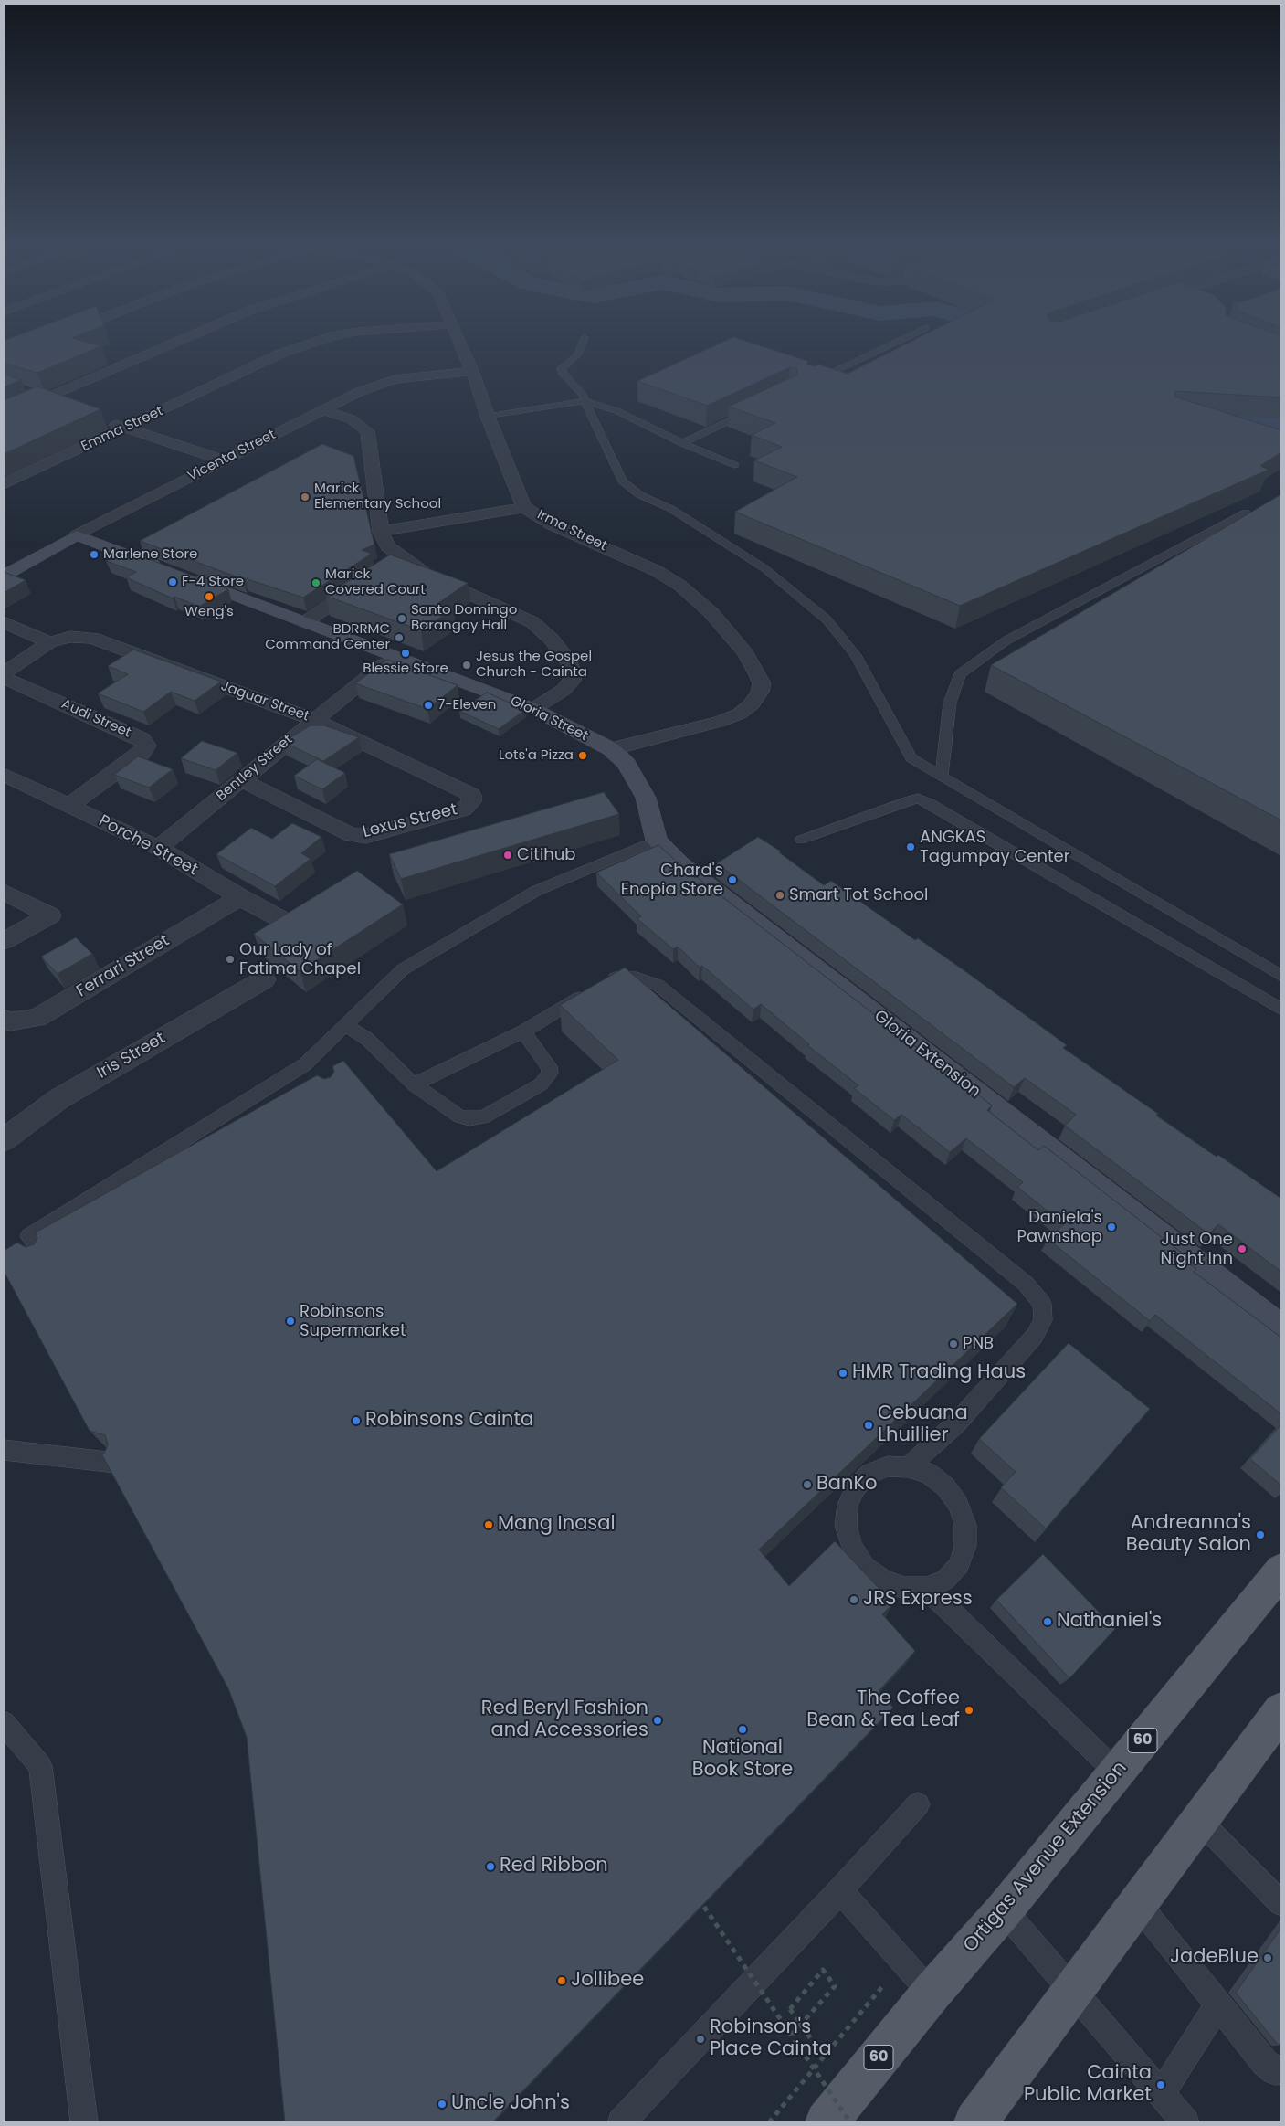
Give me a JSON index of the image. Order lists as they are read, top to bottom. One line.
{"streets":{"main road":["60","Ortigas Avenue Extension"],"street":["Emma Street","Vicenta Street","Irma Street","Jaguar Street","Audi Street","Gloria Street","Bentley Street","Lexus Street","Porche Street","Ferrari Street","Gloria Extension","Iris Street"]},"crossings":[["Vicenta Street","Irma Street"],["Vicenta Street","Gloria Street"],["Irma Street","Gloria Street"],["Jaguar Street","Bentley Street"],["Jaguar Street","Lexus Street"],["Audi Street","Porche Street"],["Gloria Street","Bentley Street"],["Bentley Street","Lexus Street"],["Bentley Street","Porche Street"],["Porche Street","Ferrari Street"]],"places":["Marick Elementary School","Marlene Store","F-4 Store","Marick Covered Court","Weng's","Santo Domingo Barangay Hall","BDRRMC Command Center","Blessie Store","Jesus the Gospel Church - Cainta","7-Eleven","Lots'a Pizza","ANGKAS Tagumpay Center","Citihub","Chard's Enopia Store","Smart Tot School","Our Lady of Fatima Chapel","Daniela's Pawnshop","Just One Night Inn","Robinsons Supermarket","PNB","HMR Trading Haus","Robinsons Cainta","Cebuana Lhuillier","BanKo","Mang Inasal","Andreanna's Beauty Salon","JRS Express","Nathaniel's","The Coffee Bean & Tea Leaf","Red Beryl Fashion and Accessories","National Book Store","Red Ribbon","JadeBlue","Jollibee","Robinson's Place Cainta","Cainta Public Market","Uncle John's"]}
